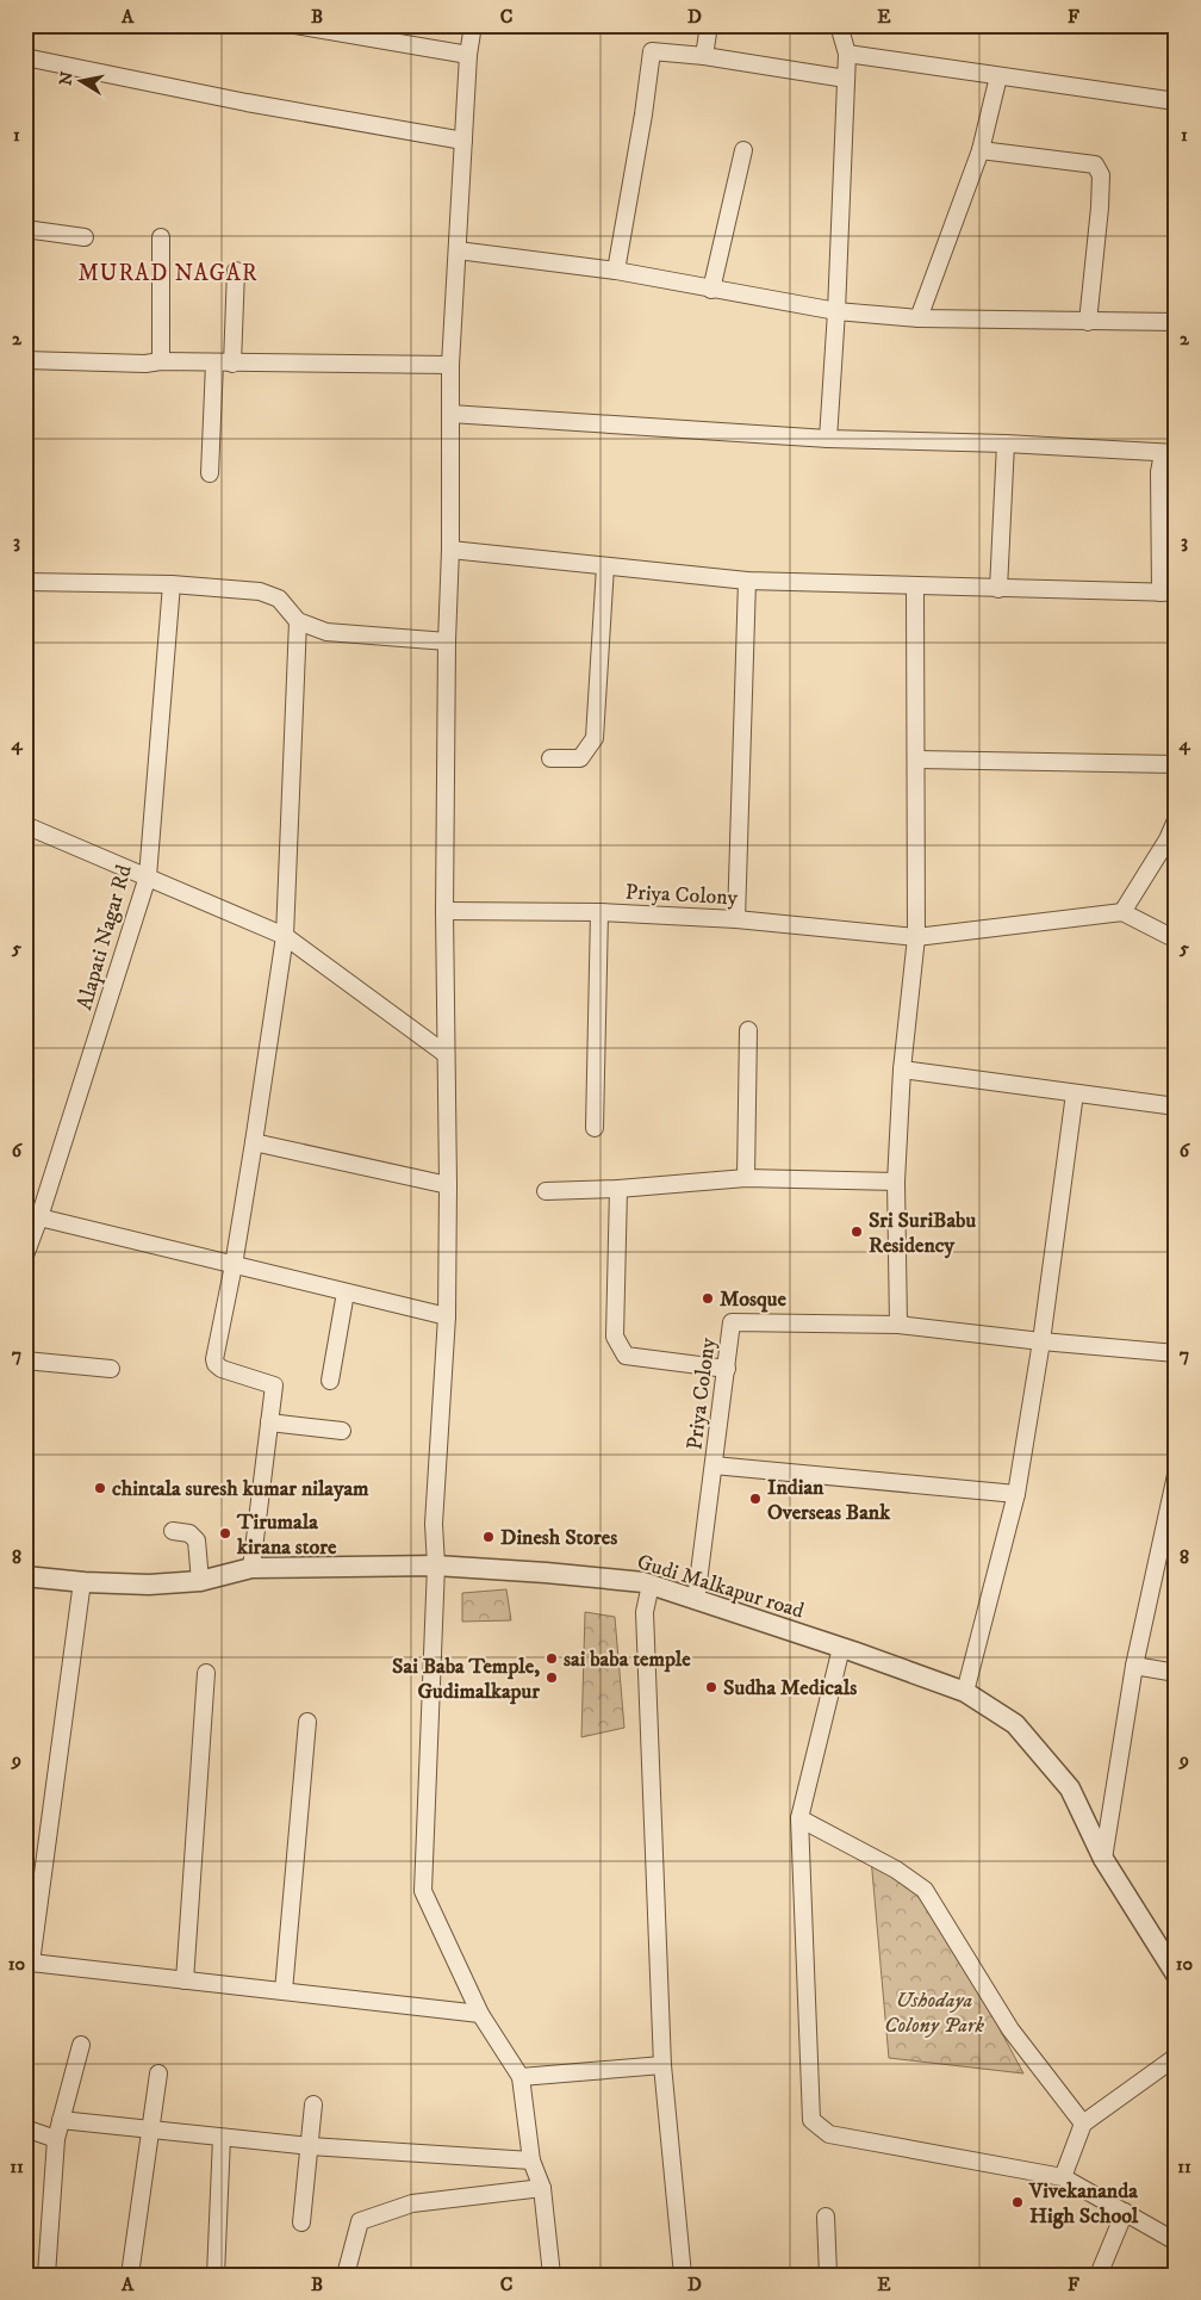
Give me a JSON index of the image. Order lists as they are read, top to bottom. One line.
{"streets":{"street":["Priya Colony","Alapati Nagar Rd","Gudi Malkapur road"]},"crossings":[["Priya Colony","Gudi Malkapur road"]],"districts":["MURAD NAGAR"],"parks":["Ushodaya Colony Park"],"places":["Sri SuriBabu Residency","Mosque","chintala suresh kumar nilayam","Indian Overseas Bank","Tirumala kirana store","Dinesh Stores","sai baba temple","Sai Baba Temple, Gudimalkapur","Sudha Medicals","Vivekananda High School"],"north":"left","grid":{"columns":["A","B","C","D","E","F"],"rows":["1","2","3","4","5","6","7","8","9","10","11"]}}
